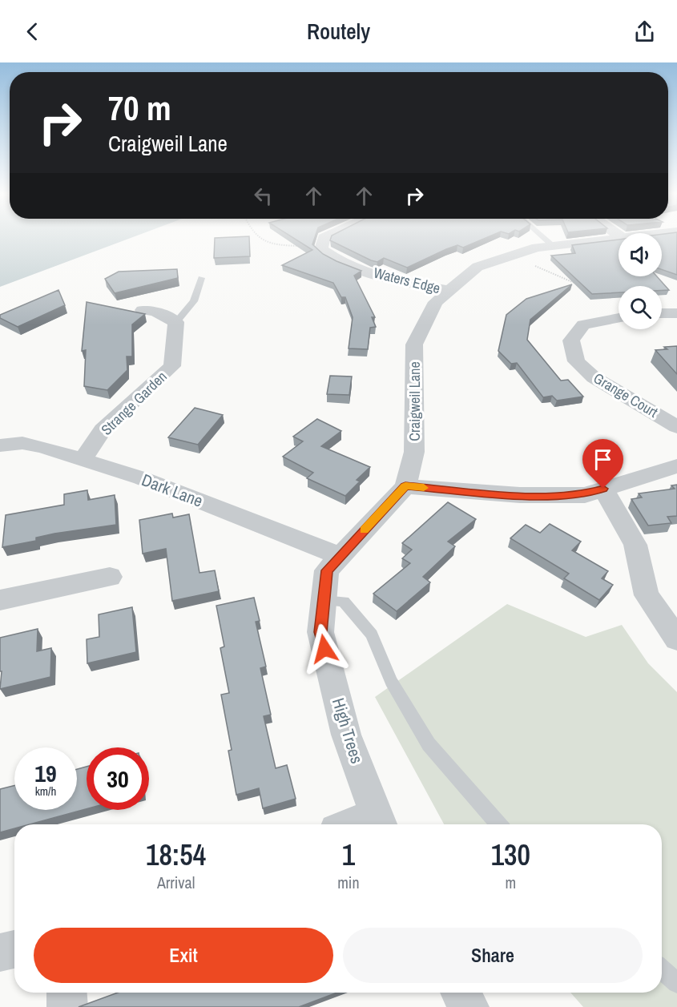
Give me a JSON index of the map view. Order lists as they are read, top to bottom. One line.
{"streets":{"street":["Waters Edge","Grange Court","Craigweil Lane","Strange Garden","Dark Lane","High Trees"]},"crossings":[["Waters Edge","Craigweil Lane"],["Craigweil Lane","High Trees"],["Strange Garden","Dark Lane"],["Dark Lane","High Trees"]],"page":{"header":"Routely","turn":["70 m","Craigweil Lane"],"speed":"19 km/h","limit":"30","eta":["18:54","Arrival","1","min","130","m"],"buttons":["Exit","Share"]}}
